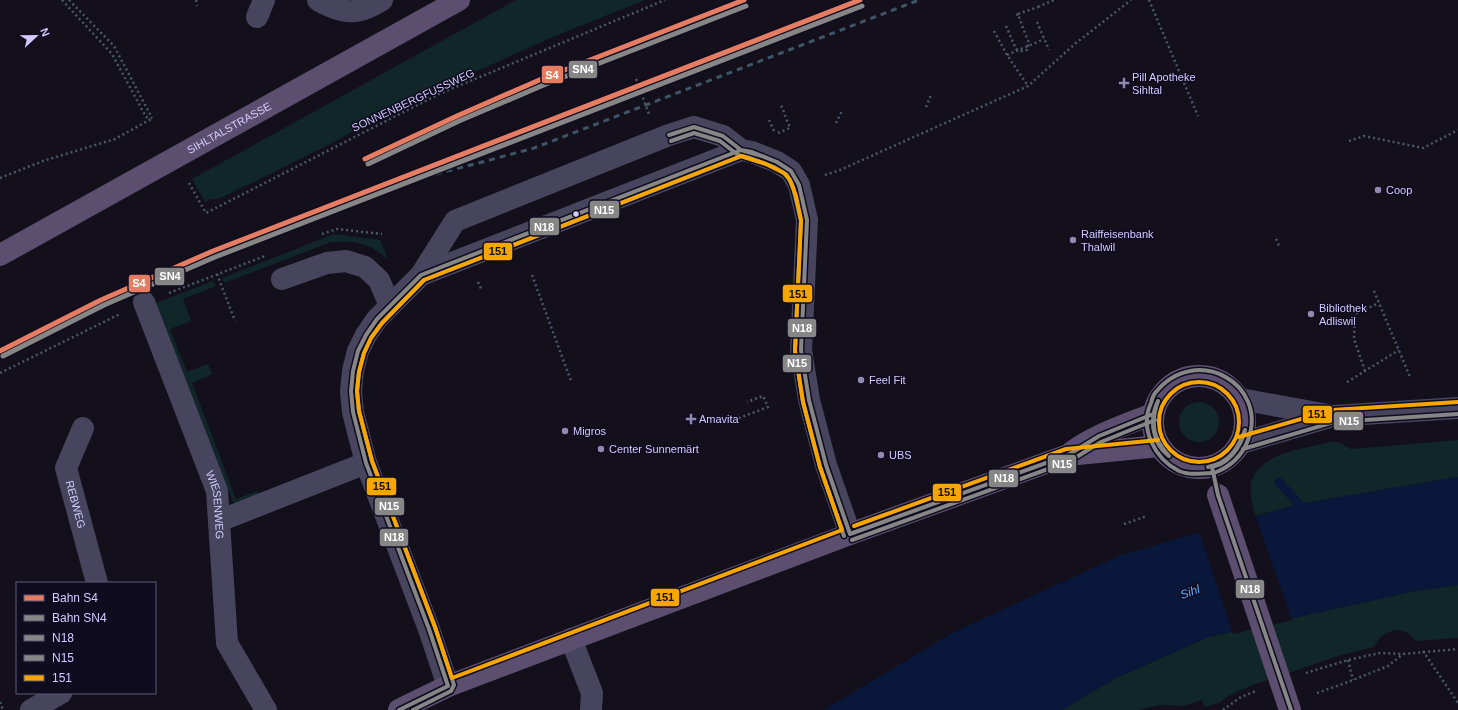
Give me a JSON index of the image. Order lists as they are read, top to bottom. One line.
{"streets":{"main road":["SIHLTALSTRASSE"],"street":["REBWEG","WIESENWEG"],"path":["SONNENBERGFUSSWEG"]},"water":["Sihl"],"places":{"health":["Pill Apotheke Sihltal","Amavita"],"other":["Coop","Raiffeisenbank Thalwil","Bibliothek Adliswil","Feel Fit","Migros","Center Sunnemärt","UBS"]},"lines":["rail line S4","rail line SN4","transit line N18","transit line N15","transit line 151"],"legend":["Bahn S4","Bahn SN4","N18","N15","151"],"north":"right"}
